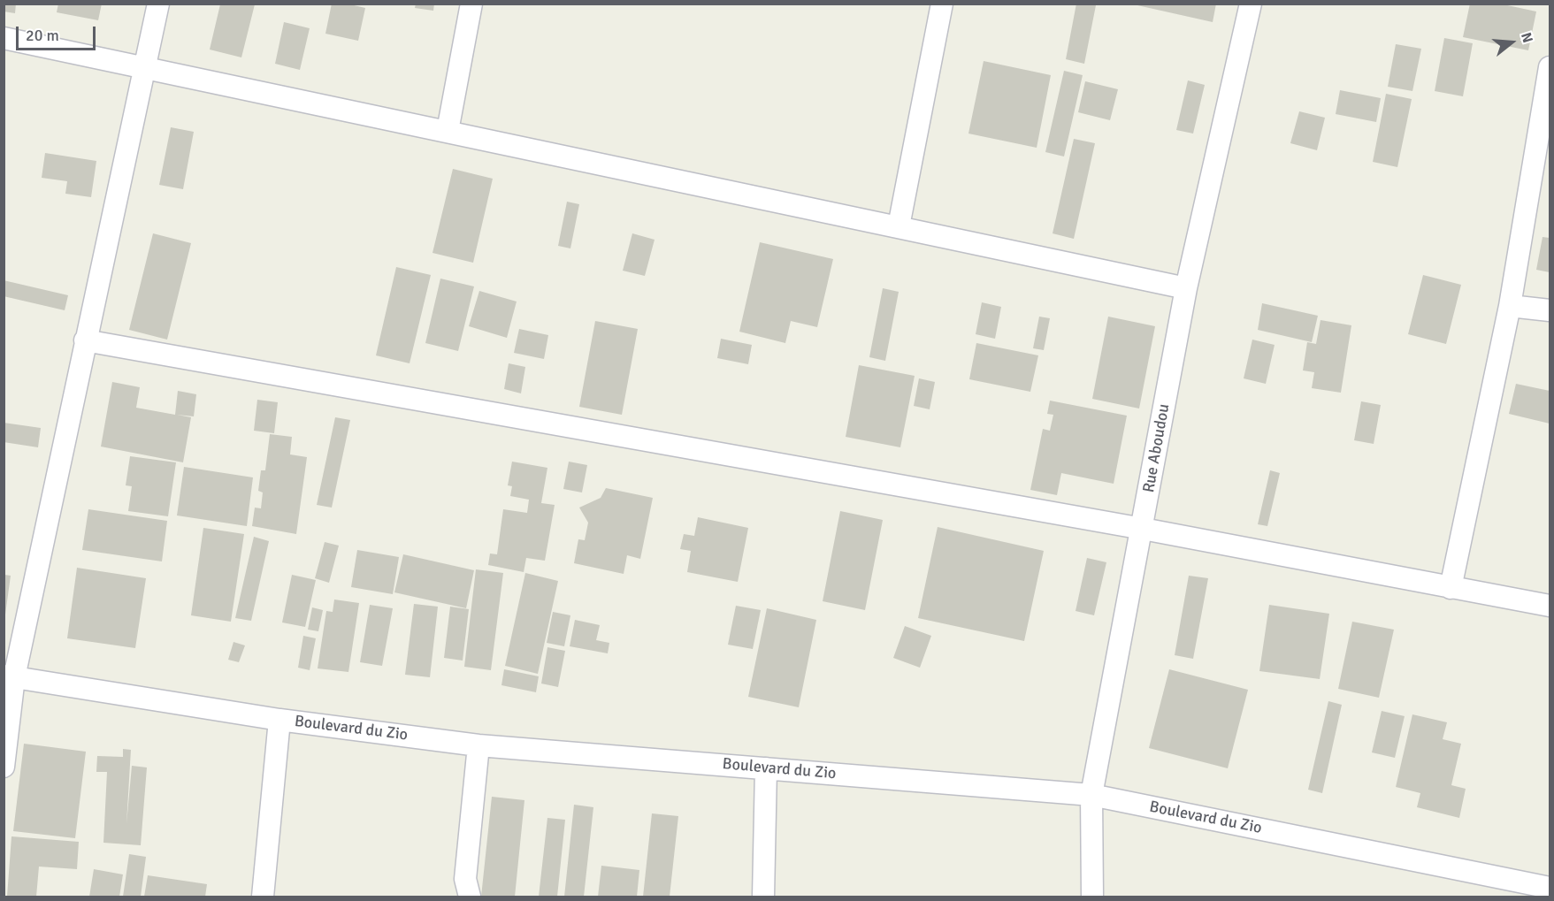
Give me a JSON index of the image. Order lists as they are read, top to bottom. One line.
{"streets":{"street":["Rue Aboudou","Boulevard du Zio"]},"crossings":[["Rue Aboudou","Boulevard du Zio"]],"scale_bar":"20 m","north":"right"}
